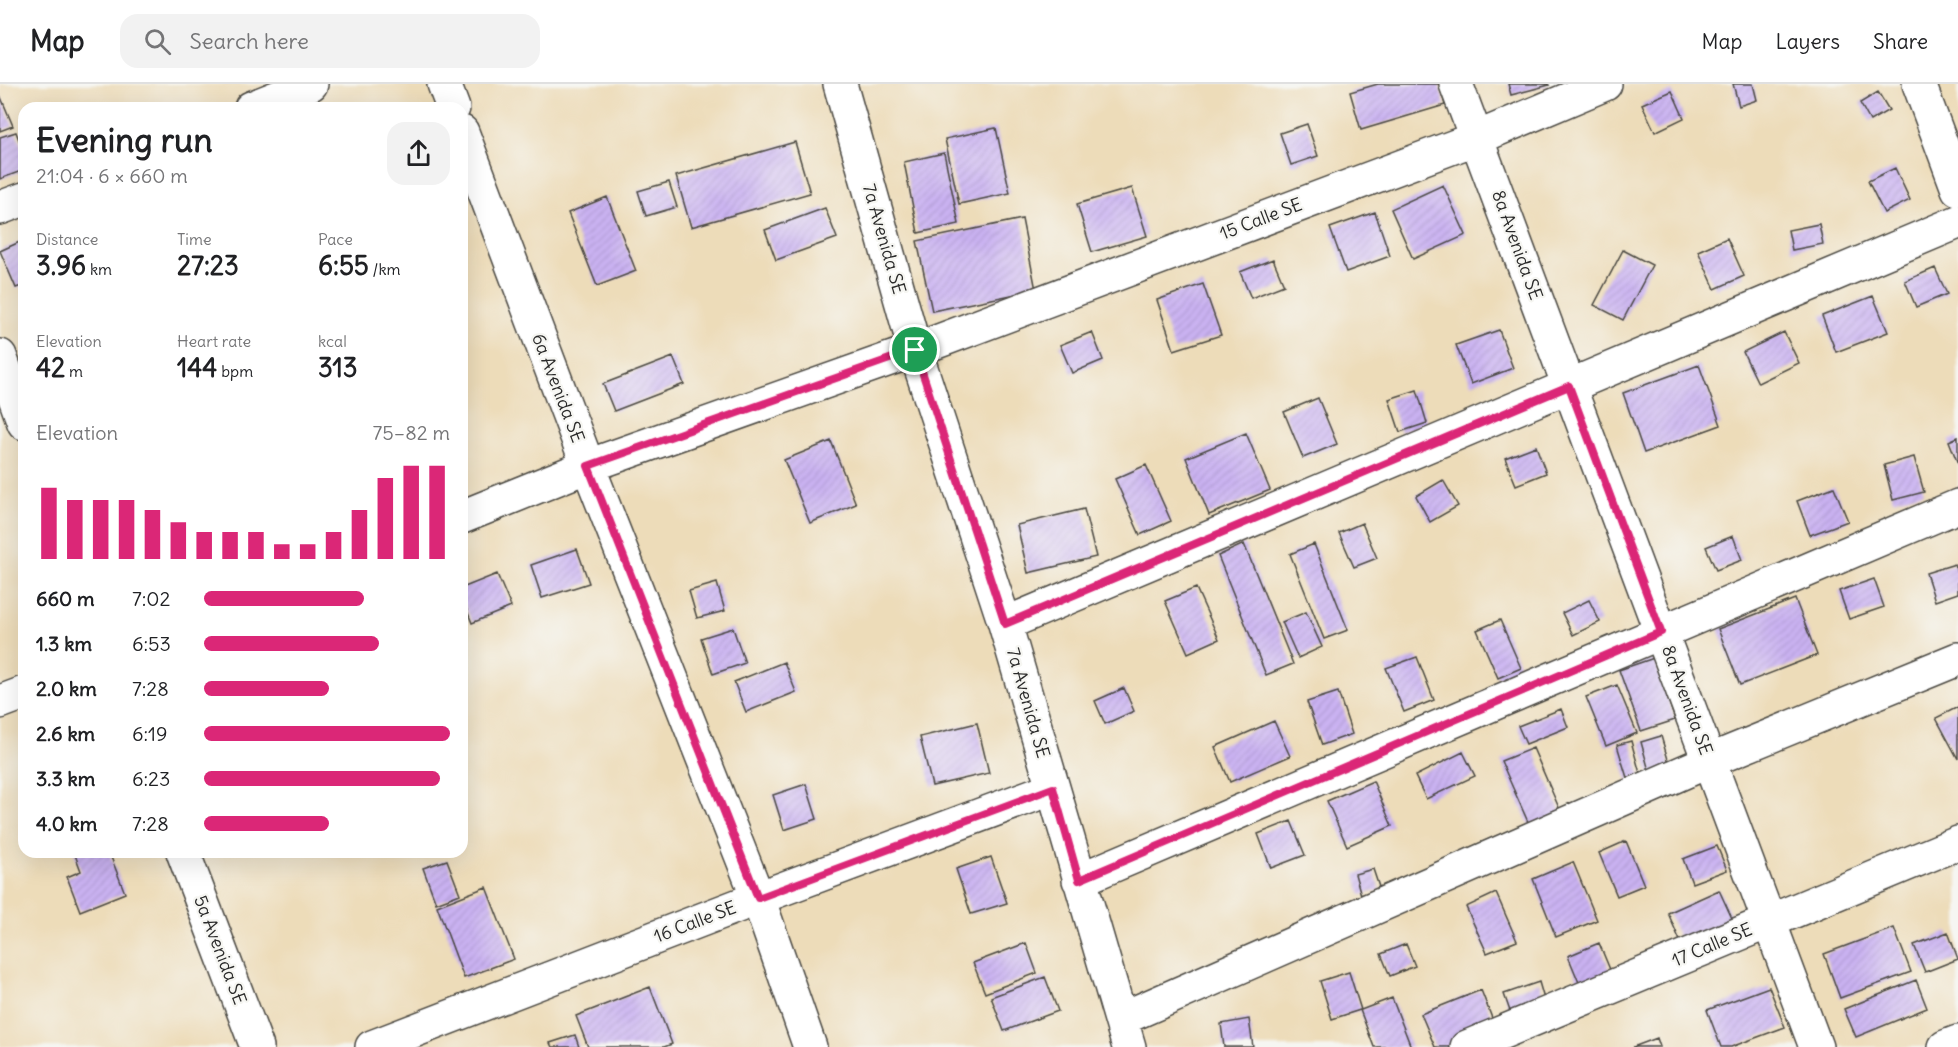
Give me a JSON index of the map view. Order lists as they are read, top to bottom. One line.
{"streets":{"street":["15 Calle SE","7a Avenida SE","8a Avenida SE","6a Avenida SE","16 Calle SE","17 Calle SE","5a Avenida SE"]},"crossings":[["15 Calle SE","7a Avenida SE"],["15 Calle SE","8a Avenida SE"],["15 Calle SE","6a Avenida SE"],["7a Avenida SE","16 Calle SE"],["8a Avenida SE","17 Calle SE"],["6a Avenida SE","16 Calle SE"]],"page":{"header":"Map","search":"Search here","nav":["Map","Layers","Share"],"heading":["Evening run","21:04 · 6 × 660 m"],"stats":[["Distance","3.96 km"],["Time","27:23"],["Pace","6:55 /km"],["Elevation","42 m"],["Heart rate","144 bpm"],["kcal","313"]],"chart":["Elevation","75–82 m"],"list":[{"name":"660 m","note":"7:02"},{"name":"1.3 km","note":"6:53"},{"name":"2.0 km","note":"7:28"},{"name":"2.6 km","note":"6:19"},{"name":"3.3 km","note":"6:23"},{"name":"4.0 km","note":"7:28"}]}}
